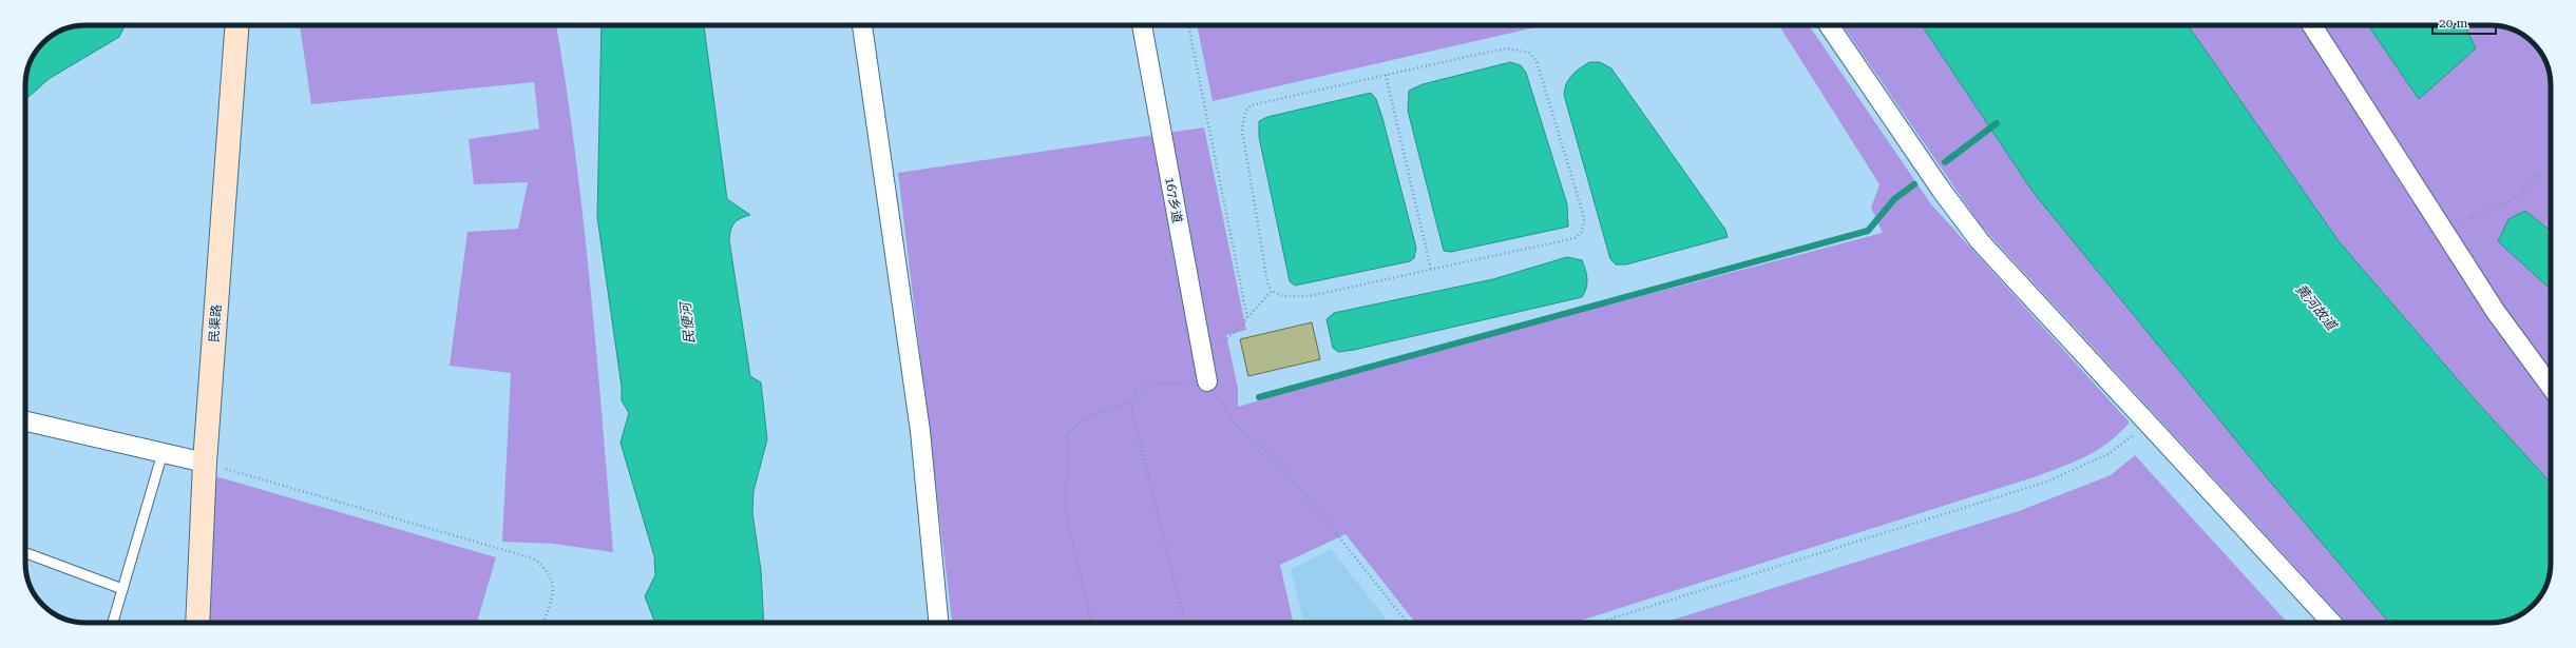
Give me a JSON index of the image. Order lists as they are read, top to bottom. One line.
{"streets":{"street":["167乡道","民渠路"]},"water":["黄河故道","民便河"],"scale_bar":"20 m"}
